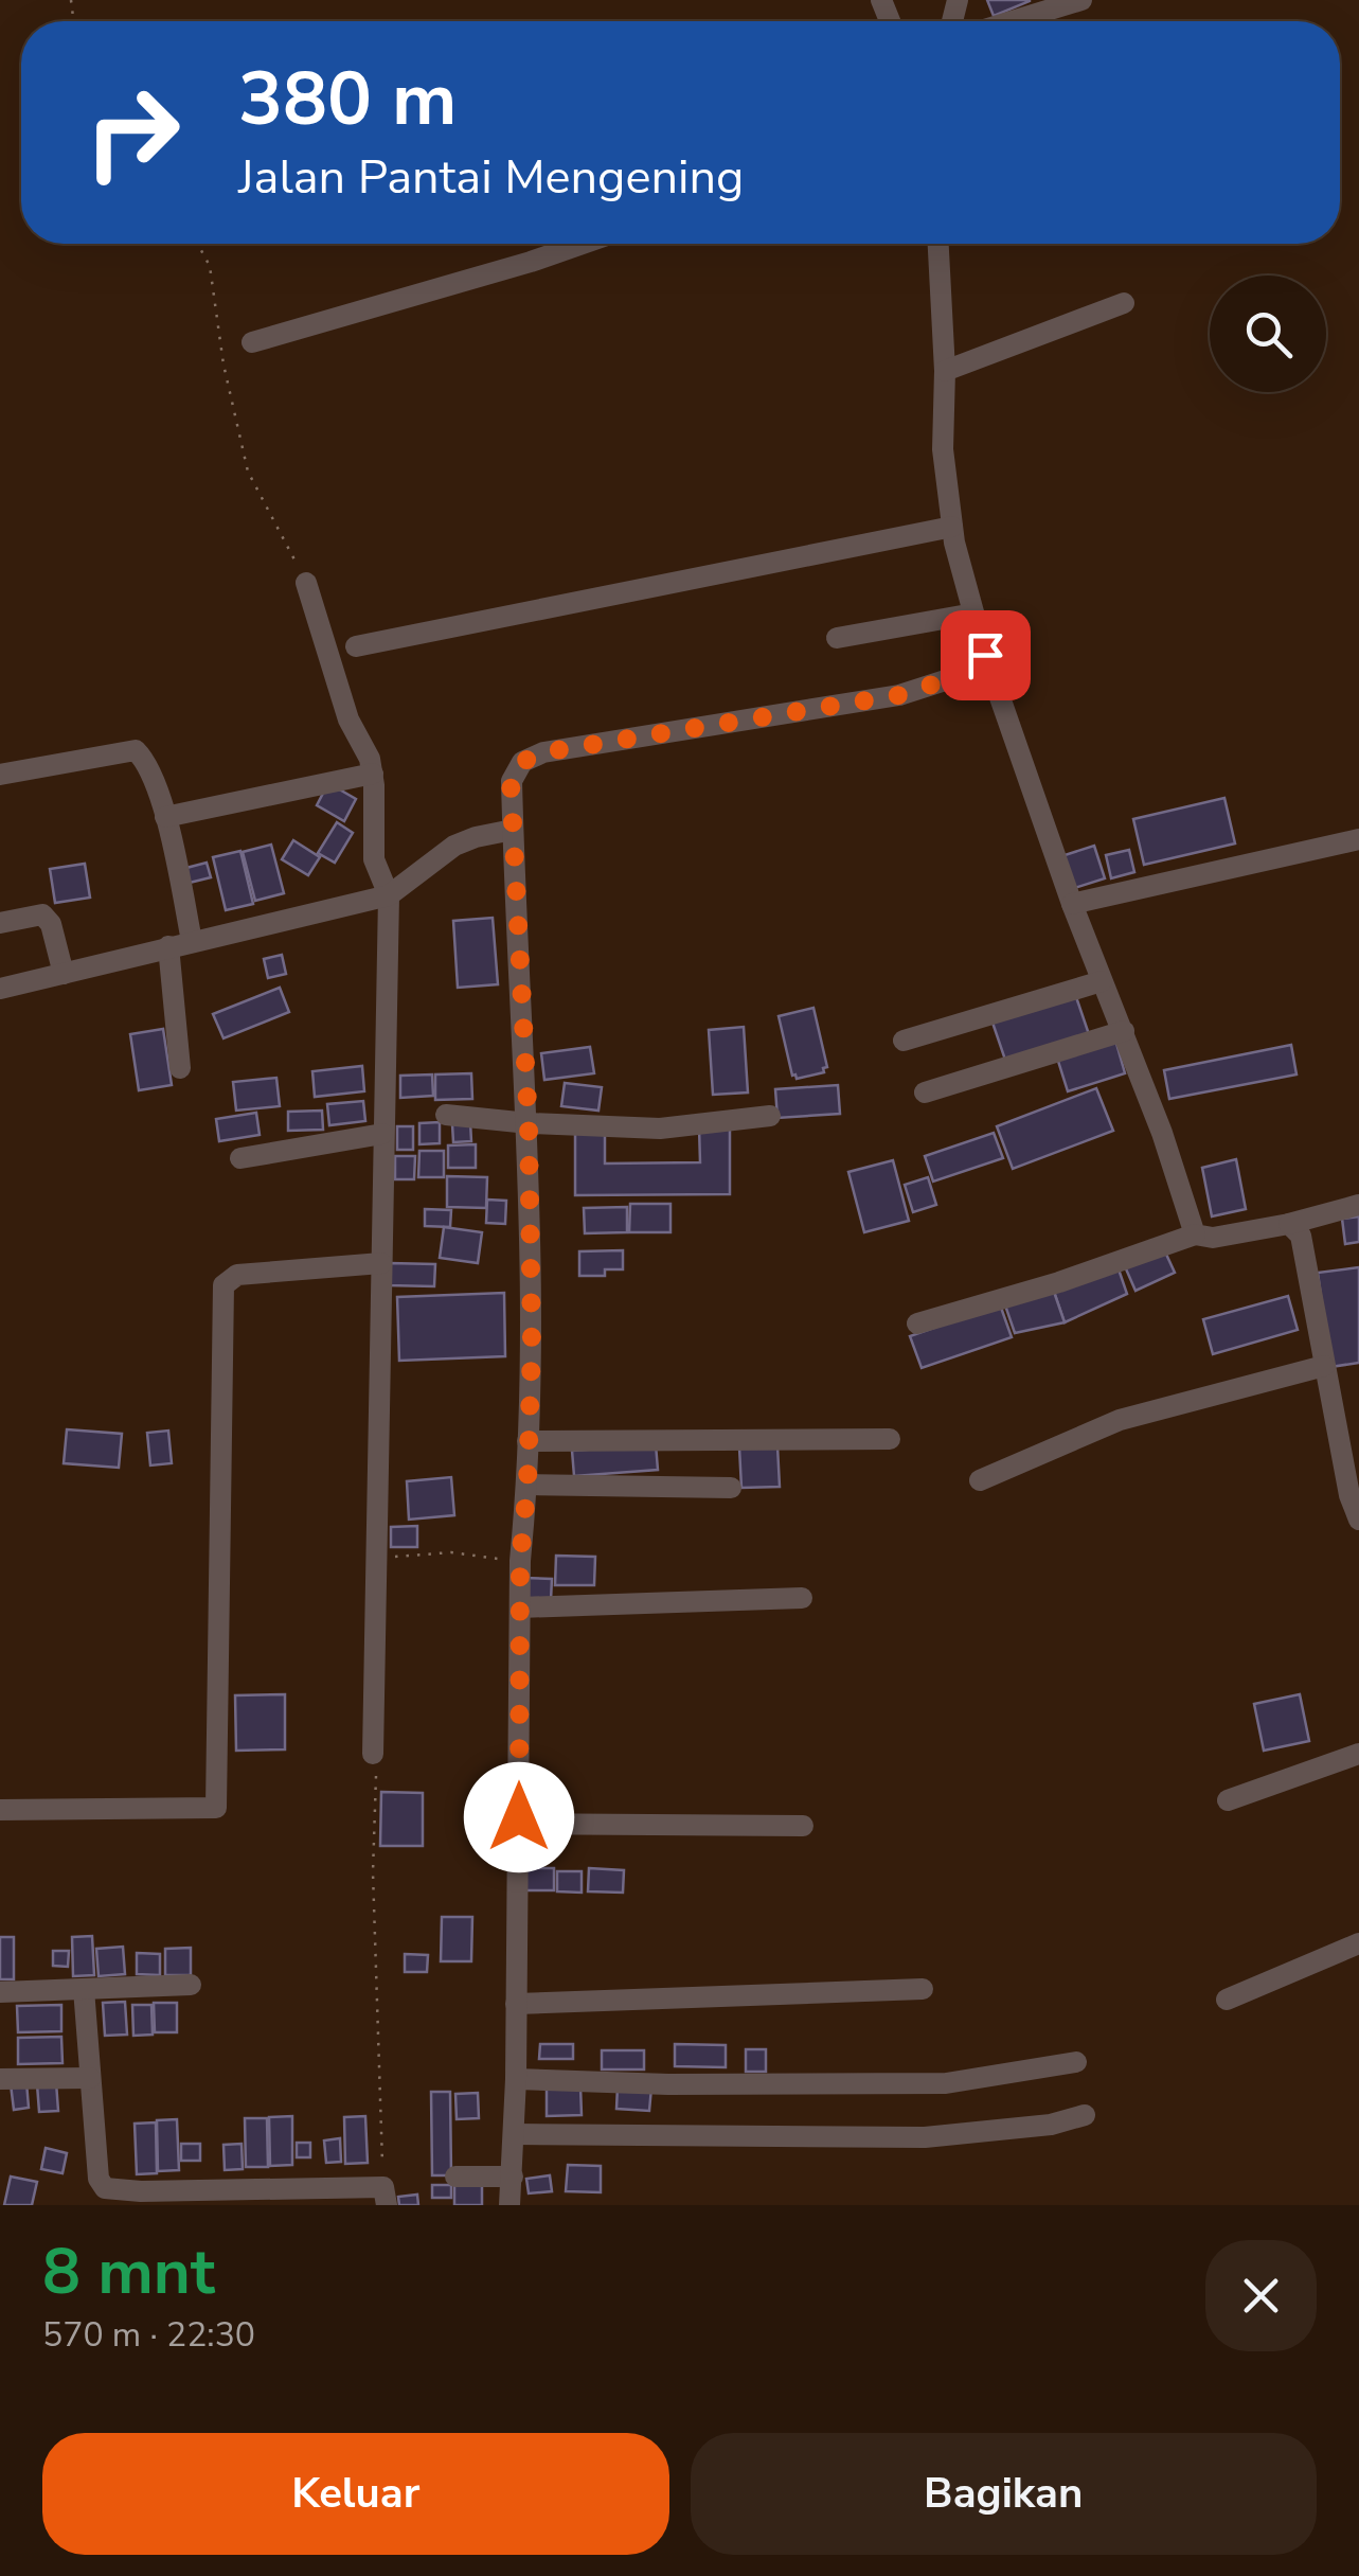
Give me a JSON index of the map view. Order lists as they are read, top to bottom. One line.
{"page":{"turn":["380 m","Jalan Pantai Mengening"],"heading":["8 mnt","570 m · 22:30"],"buttons":["Keluar","Bagikan"]}}
